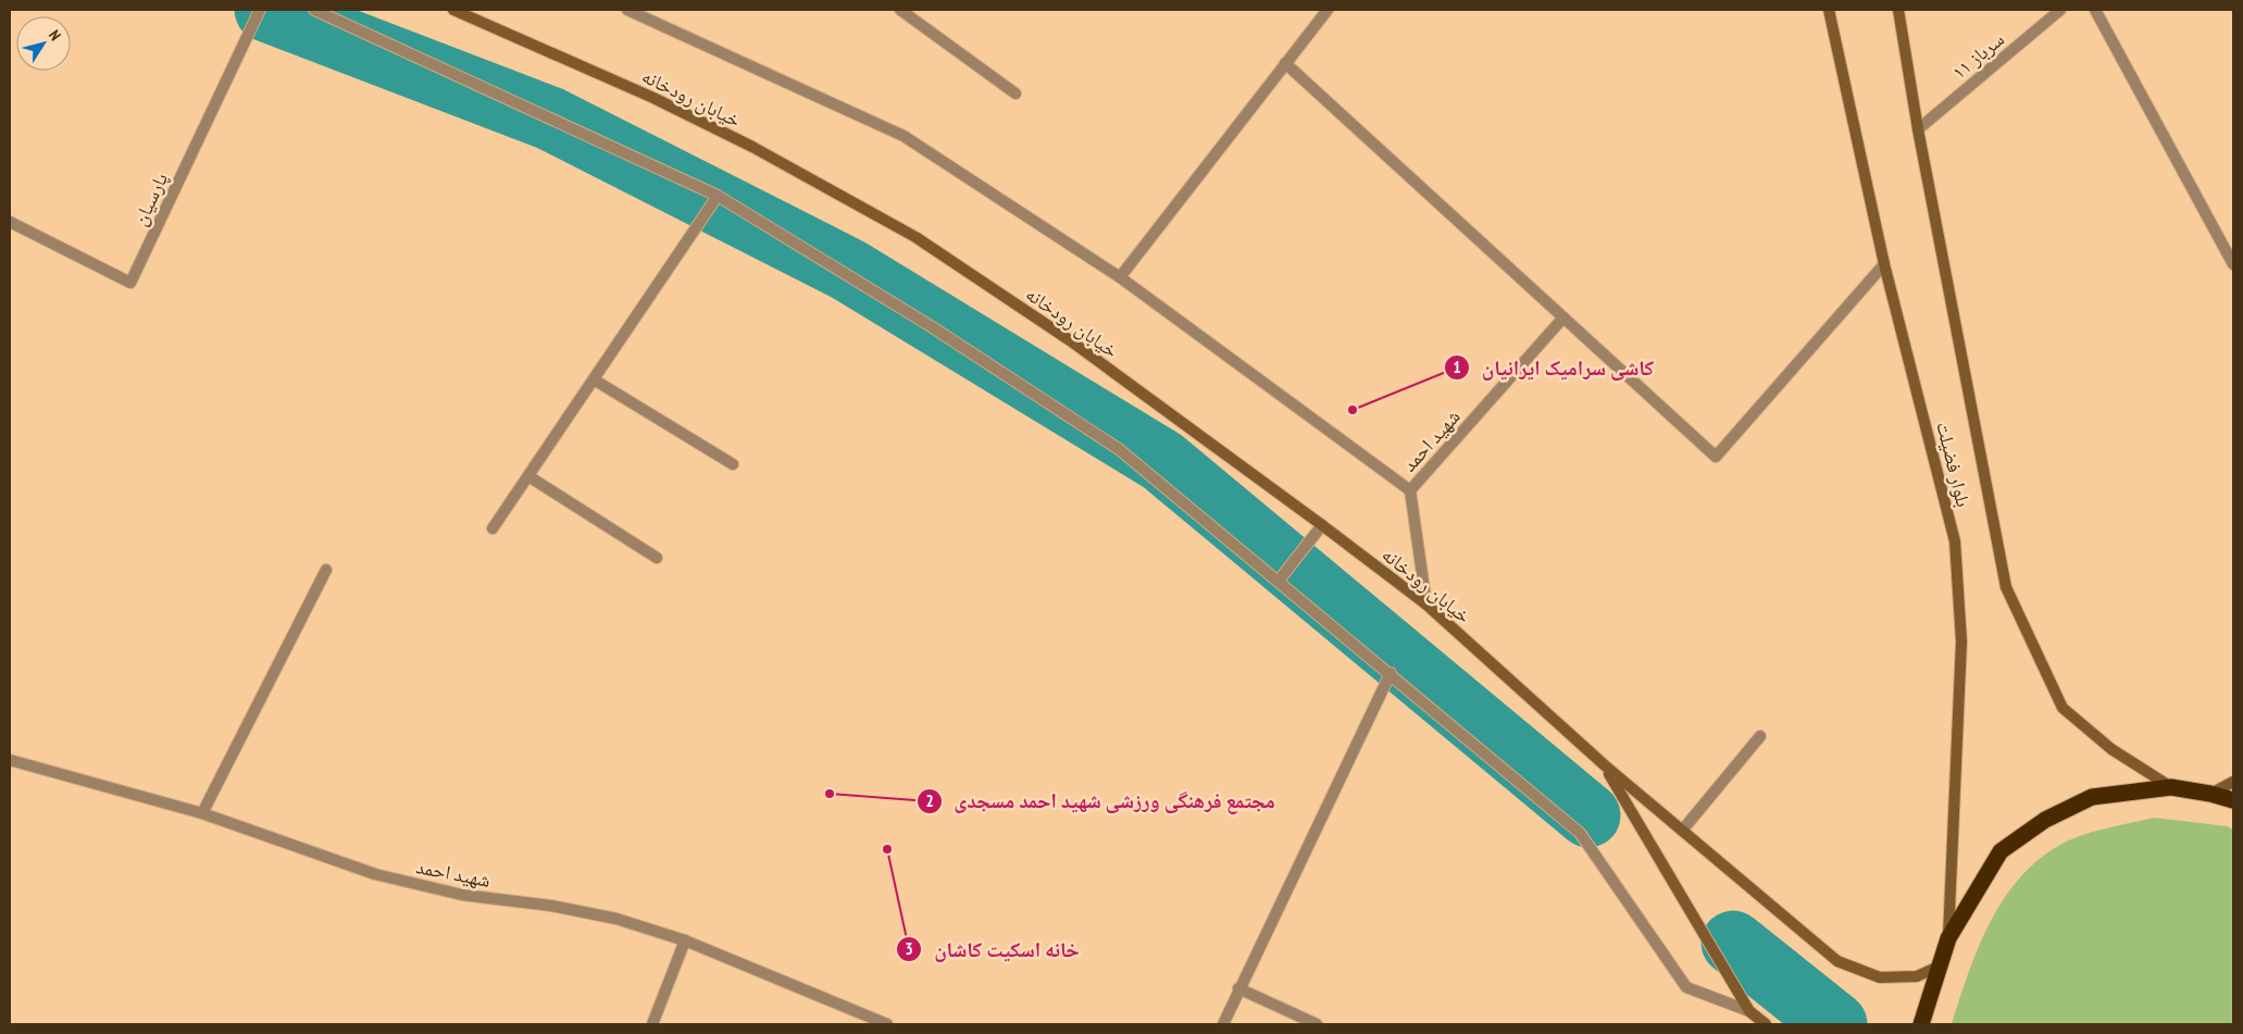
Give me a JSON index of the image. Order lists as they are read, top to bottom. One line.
{"streets":{"street":["سرباز ۱۱","خیابان رودخانه","پارسیان","شهید احمد","بلوار فضیلت"]},"crossings":[["سرباز ۱۱","بلوار فضیلت"]],"places":["کاشی سرامیک ایرانیان","مجتمع فرهنگی ورزشی شهید احمد مسجدی","خانه اسکیت کاشان"],"north":"top right"}
